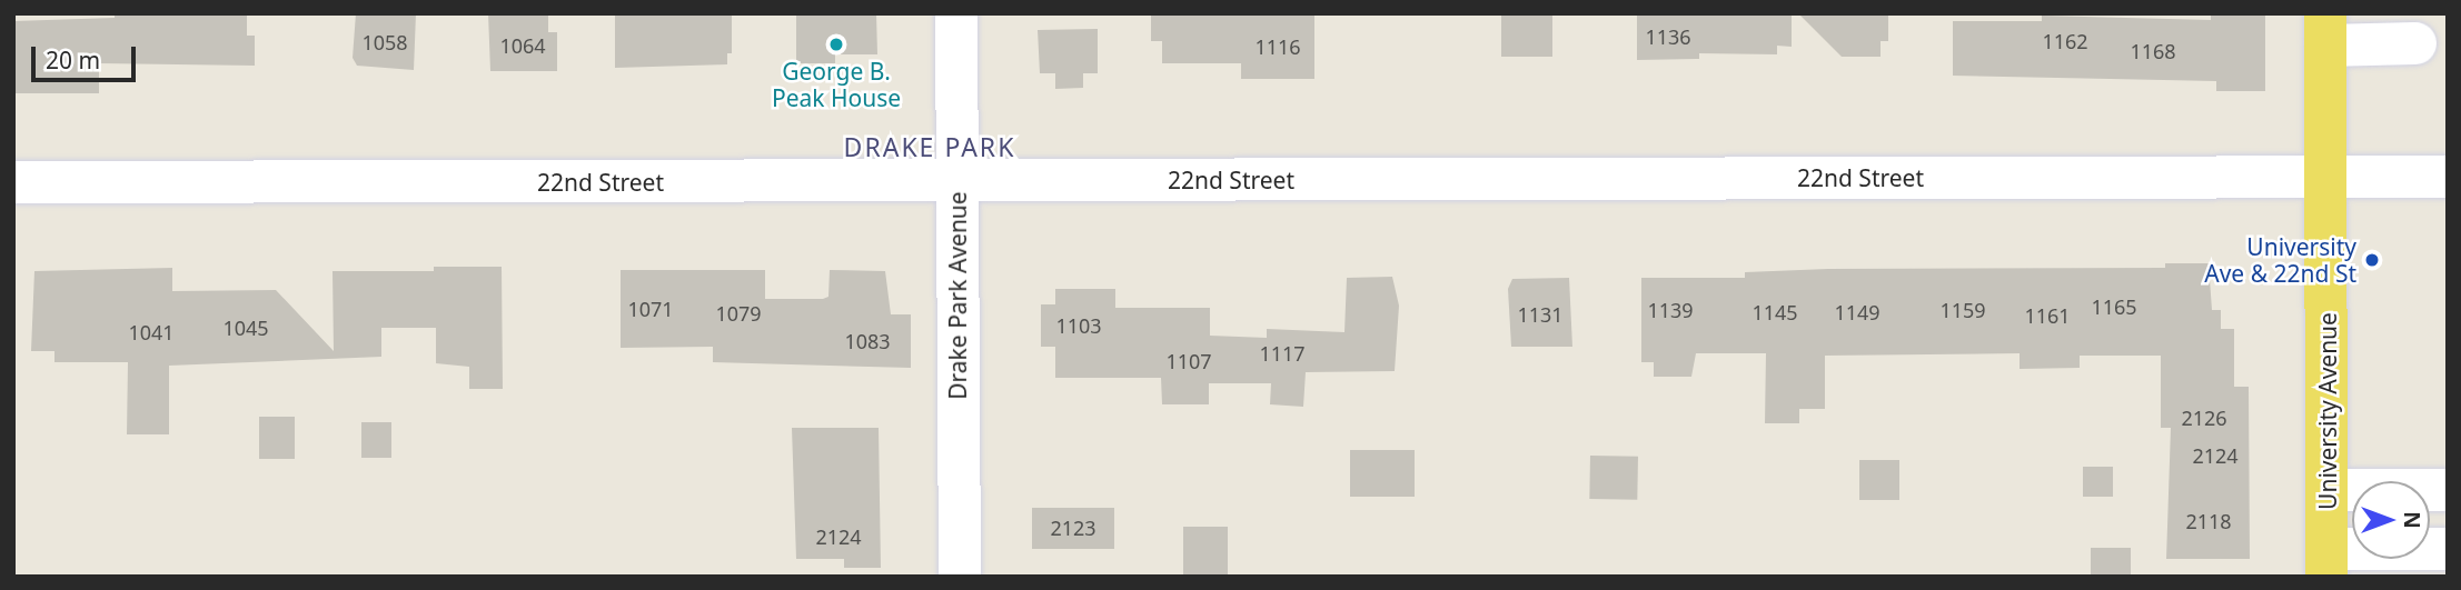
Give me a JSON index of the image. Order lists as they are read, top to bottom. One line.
{"streets":{"main road":["University Avenue"],"street":["22nd Street","Drake Park Avenue"]},"crossings":[["22nd Street","Drake Park Avenue"],["22nd Street","University Avenue"]],"districts":["DRAKE PARK"],"places":["George B. Peak House","University Ave & 22nd St"],"house_numbers":["1136","1162","1058","1064","1116","1168","1165","1071","1139","1159","1145","1149","1079","1131","1161","1103","1045","1041","1083","1117","1107","2126","2124","2118","2123","2124"],"scale_bar":"20 m","north":"right"}
